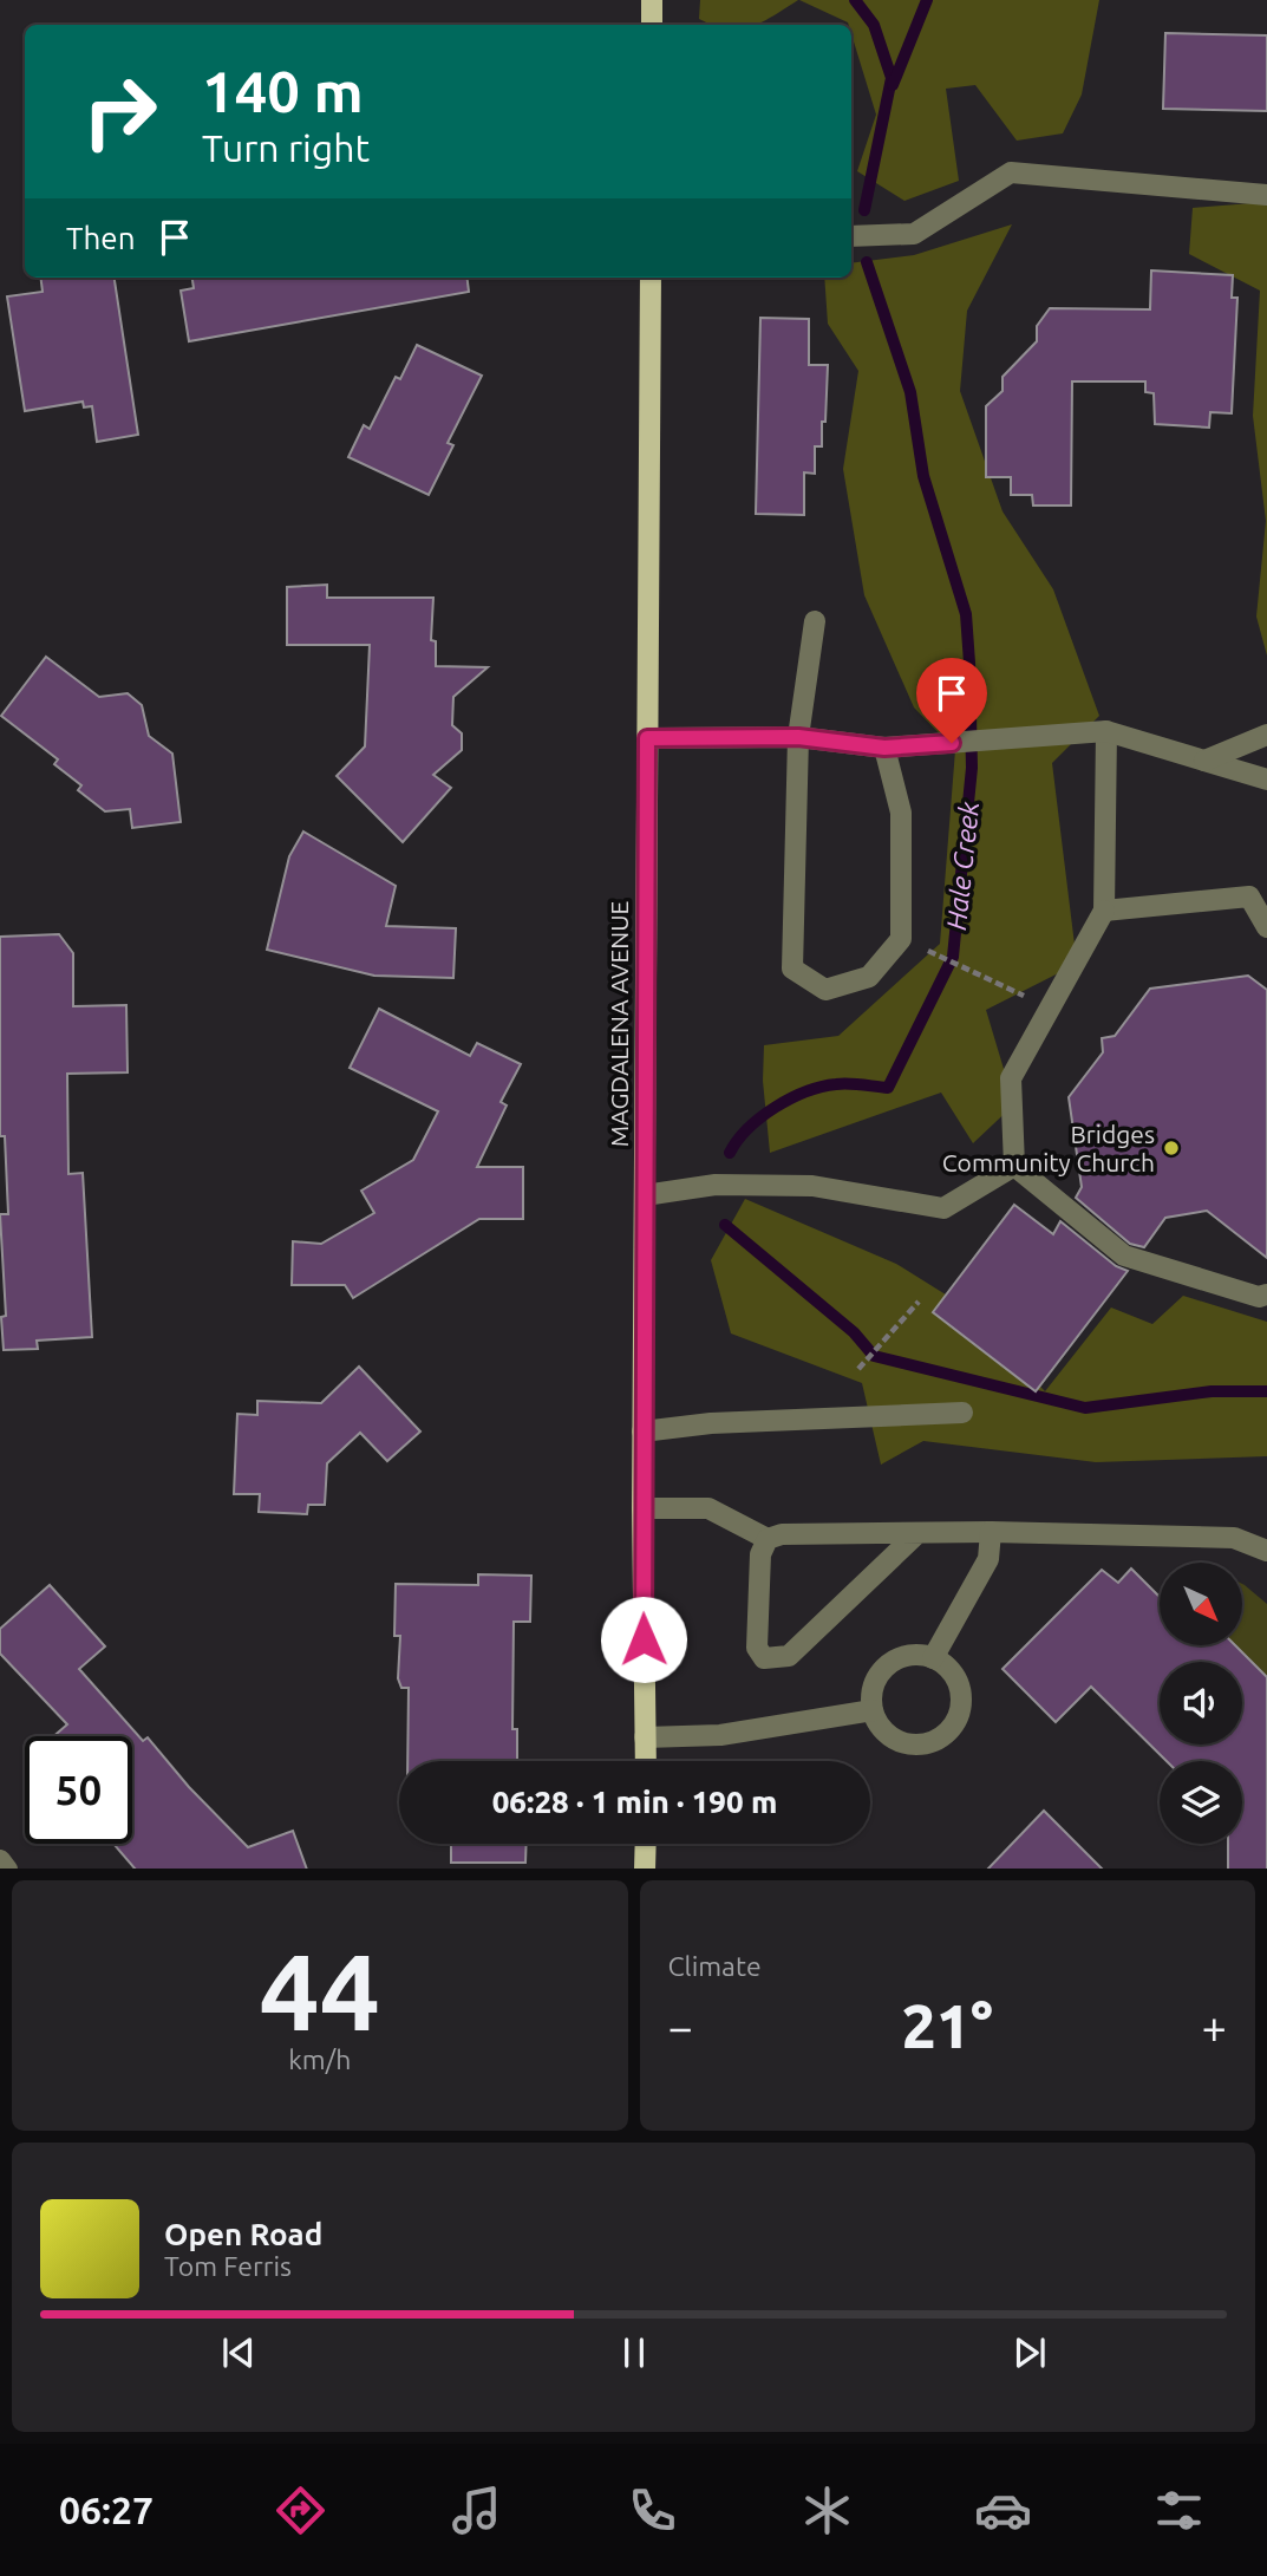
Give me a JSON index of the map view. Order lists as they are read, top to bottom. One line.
{"streets":{"main road":["MAGDALENA AVENUE"]},"water":["Hale Creek"],"places":["Bridges Community Church"],"north":"bottom right","page":{"turn":["140 m","Turn right"],"then":"Then","limit":"50","trip":"06:28 · 1 min · 190 m","tile":[["44","km/h"],"Climate"],"heat":["−","21°","+"],"song":["Open Road","Tom Ferris"],"tabs":"06:27"}}
